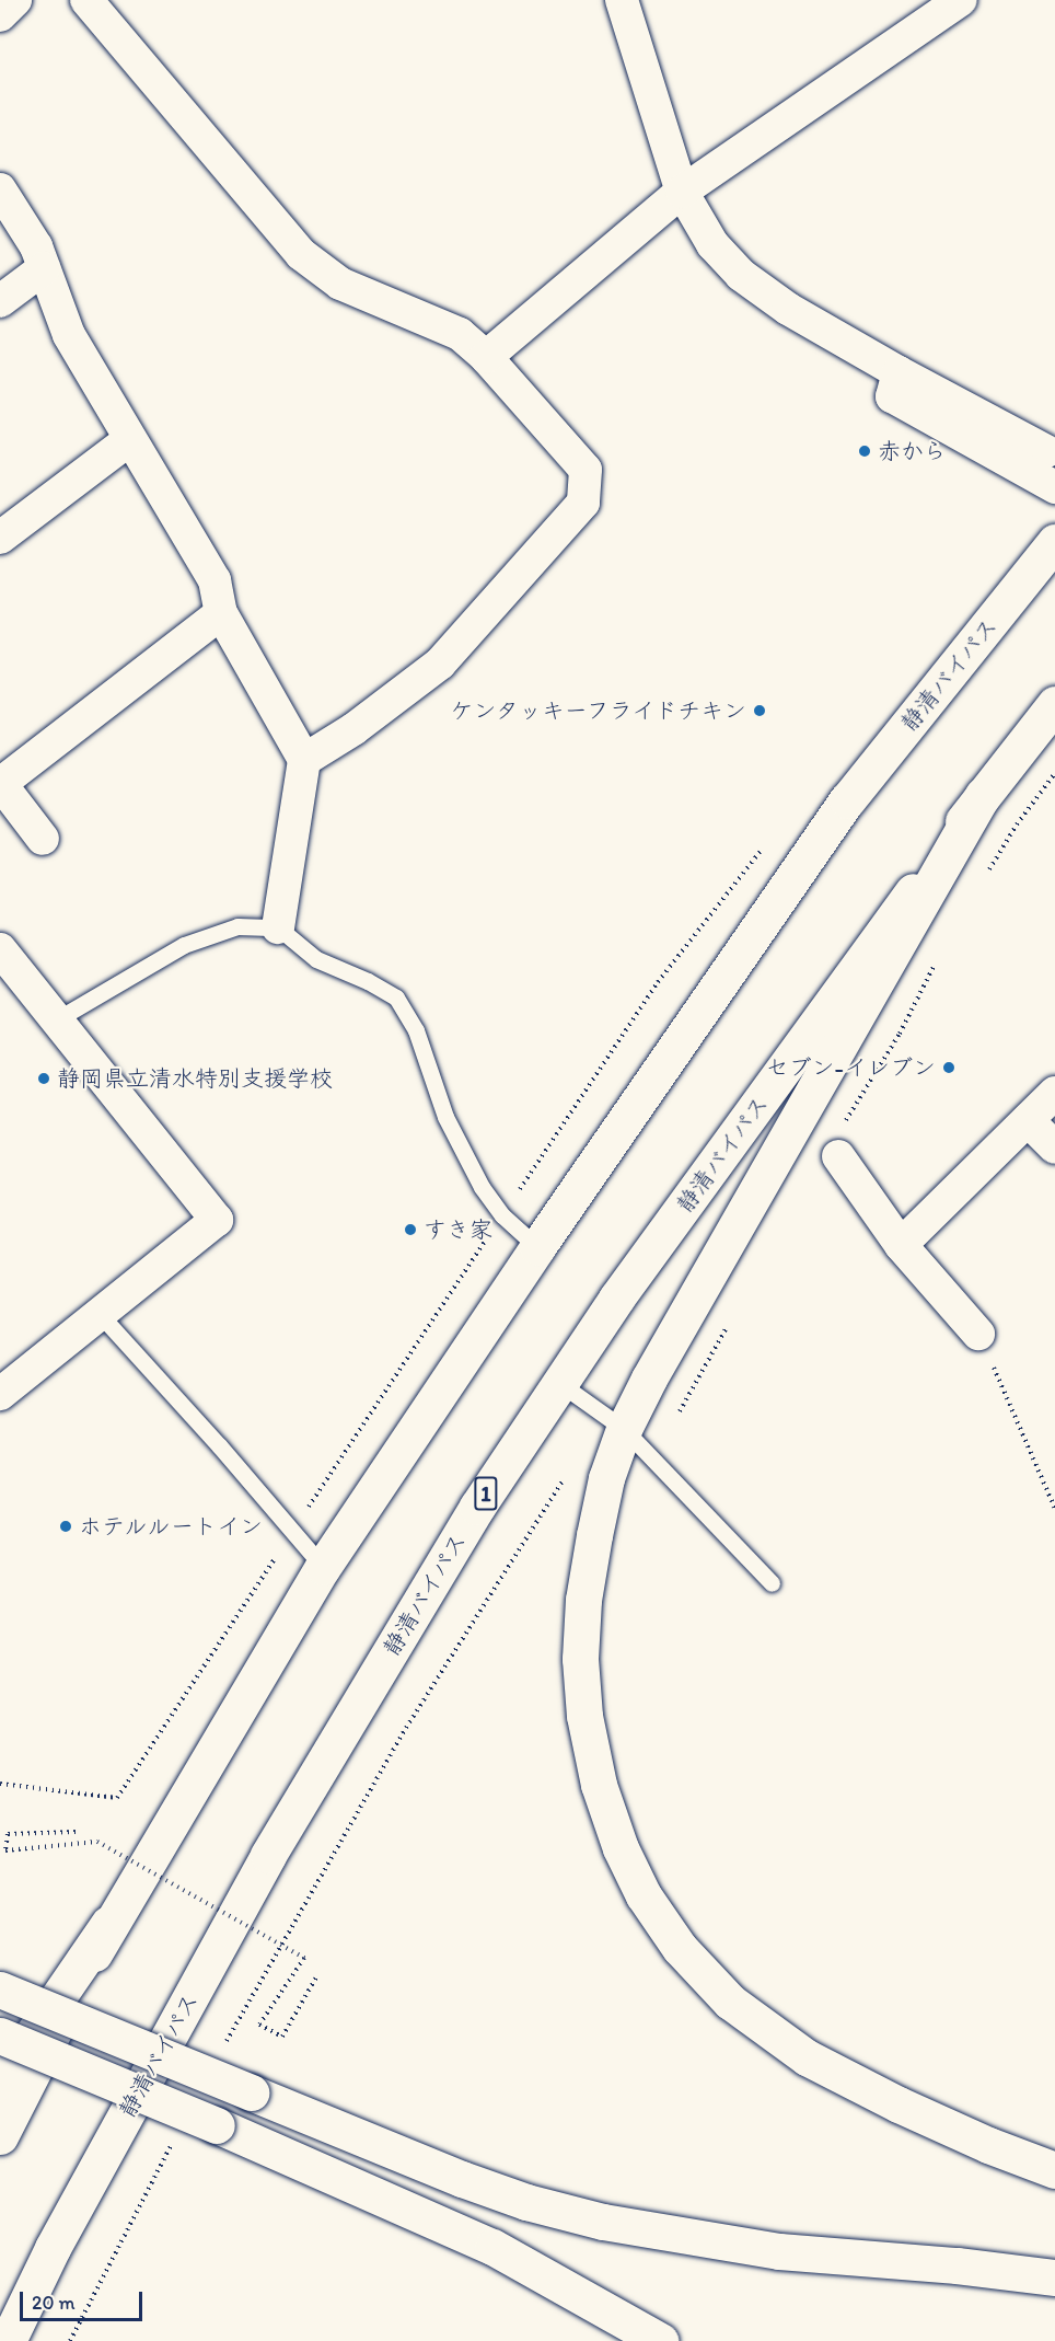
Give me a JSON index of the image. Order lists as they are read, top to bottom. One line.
{"streets":{"highway":["静清バイパス","1"]},"places":["赤から","ケンタッキーフライドチキン","セブン-イレブン","静岡県立清水特別支援学校","すき家","ホテルルートイン"],"scale_bar":"20 m"}
